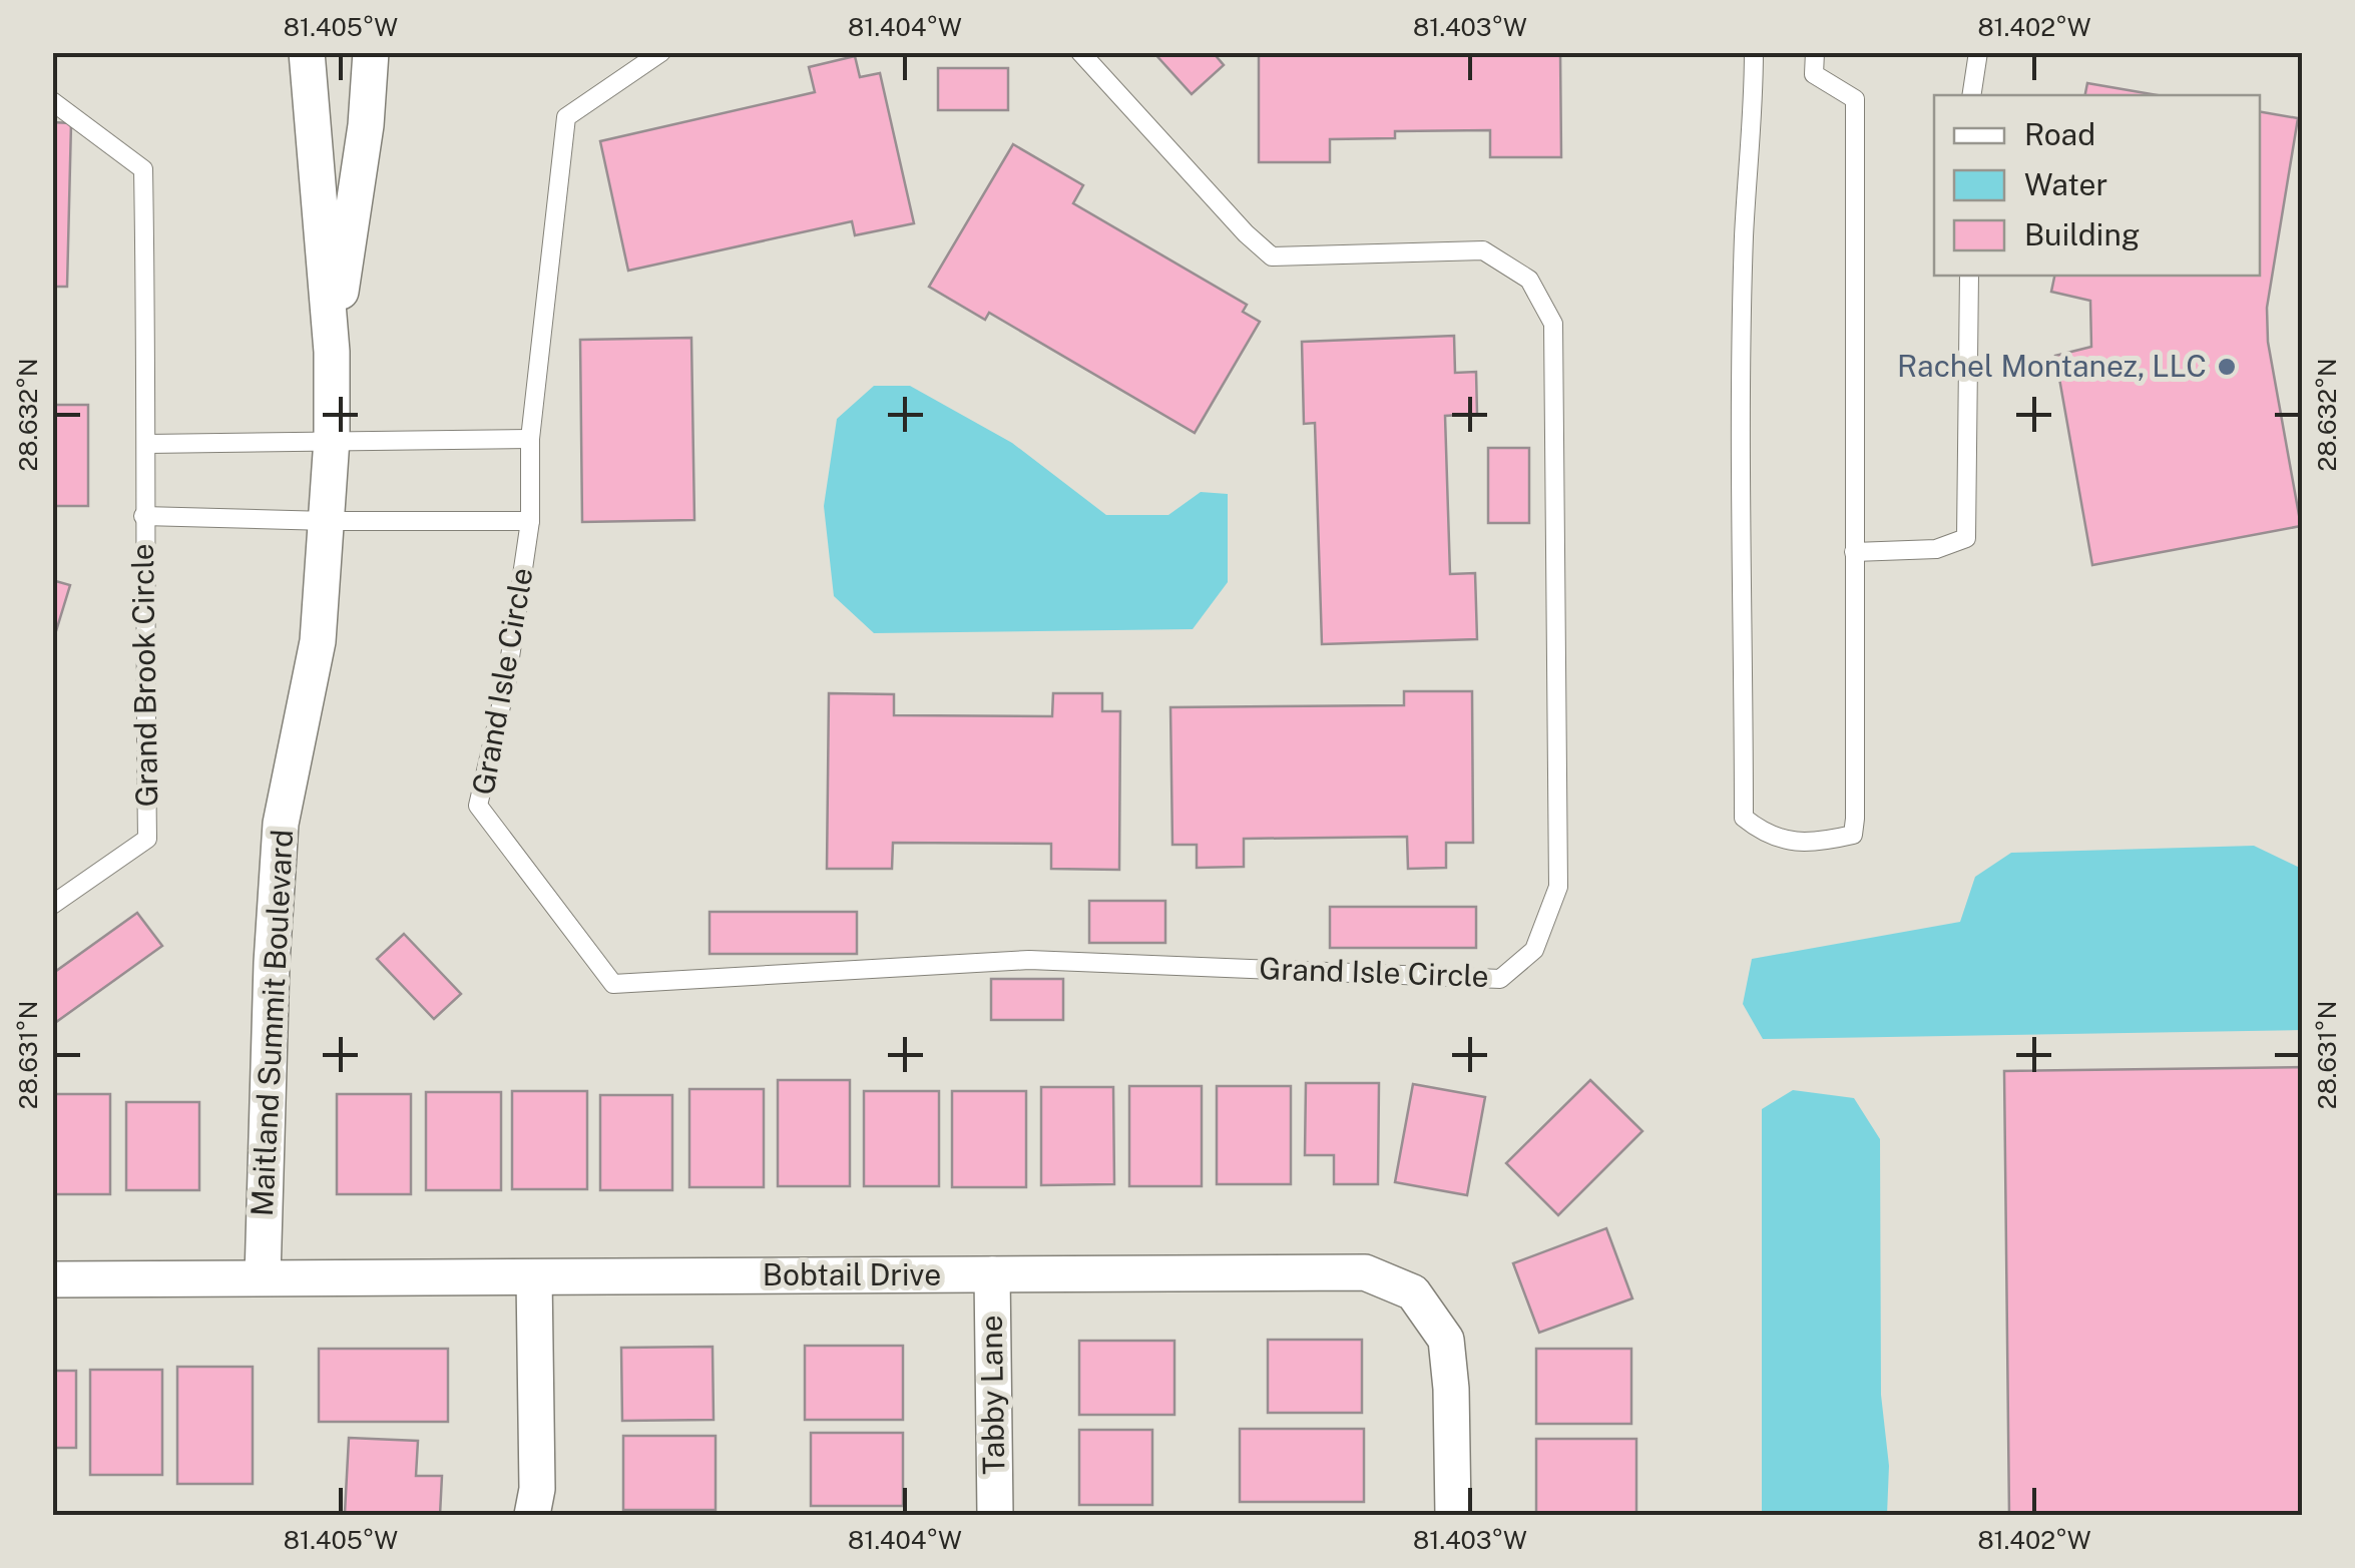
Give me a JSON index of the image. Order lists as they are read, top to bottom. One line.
{"streets":{"street":["Maitland Summit Boulevard","Bobtail Drive","Tabby Lane"],"lane":["Grand Brook Circle","Grand Isle Circle"]},"crossings":[["Grand Brook Circle","Grand Isle Circle"],["Grand Brook Circle","Maitland Summit Boulevard"],["Grand Isle Circle","Maitland Summit Boulevard"],["Maitland Summit Boulevard","Bobtail Drive"],["Bobtail Drive","Tabby Lane"]],"places":["Rachel Montanez, LLC"],"legend":["Road","Water","Building"],"coordinates":["81.405°W","81.404°W","81.403°W","81.402°W","28.632°N","28.631°N"]}
